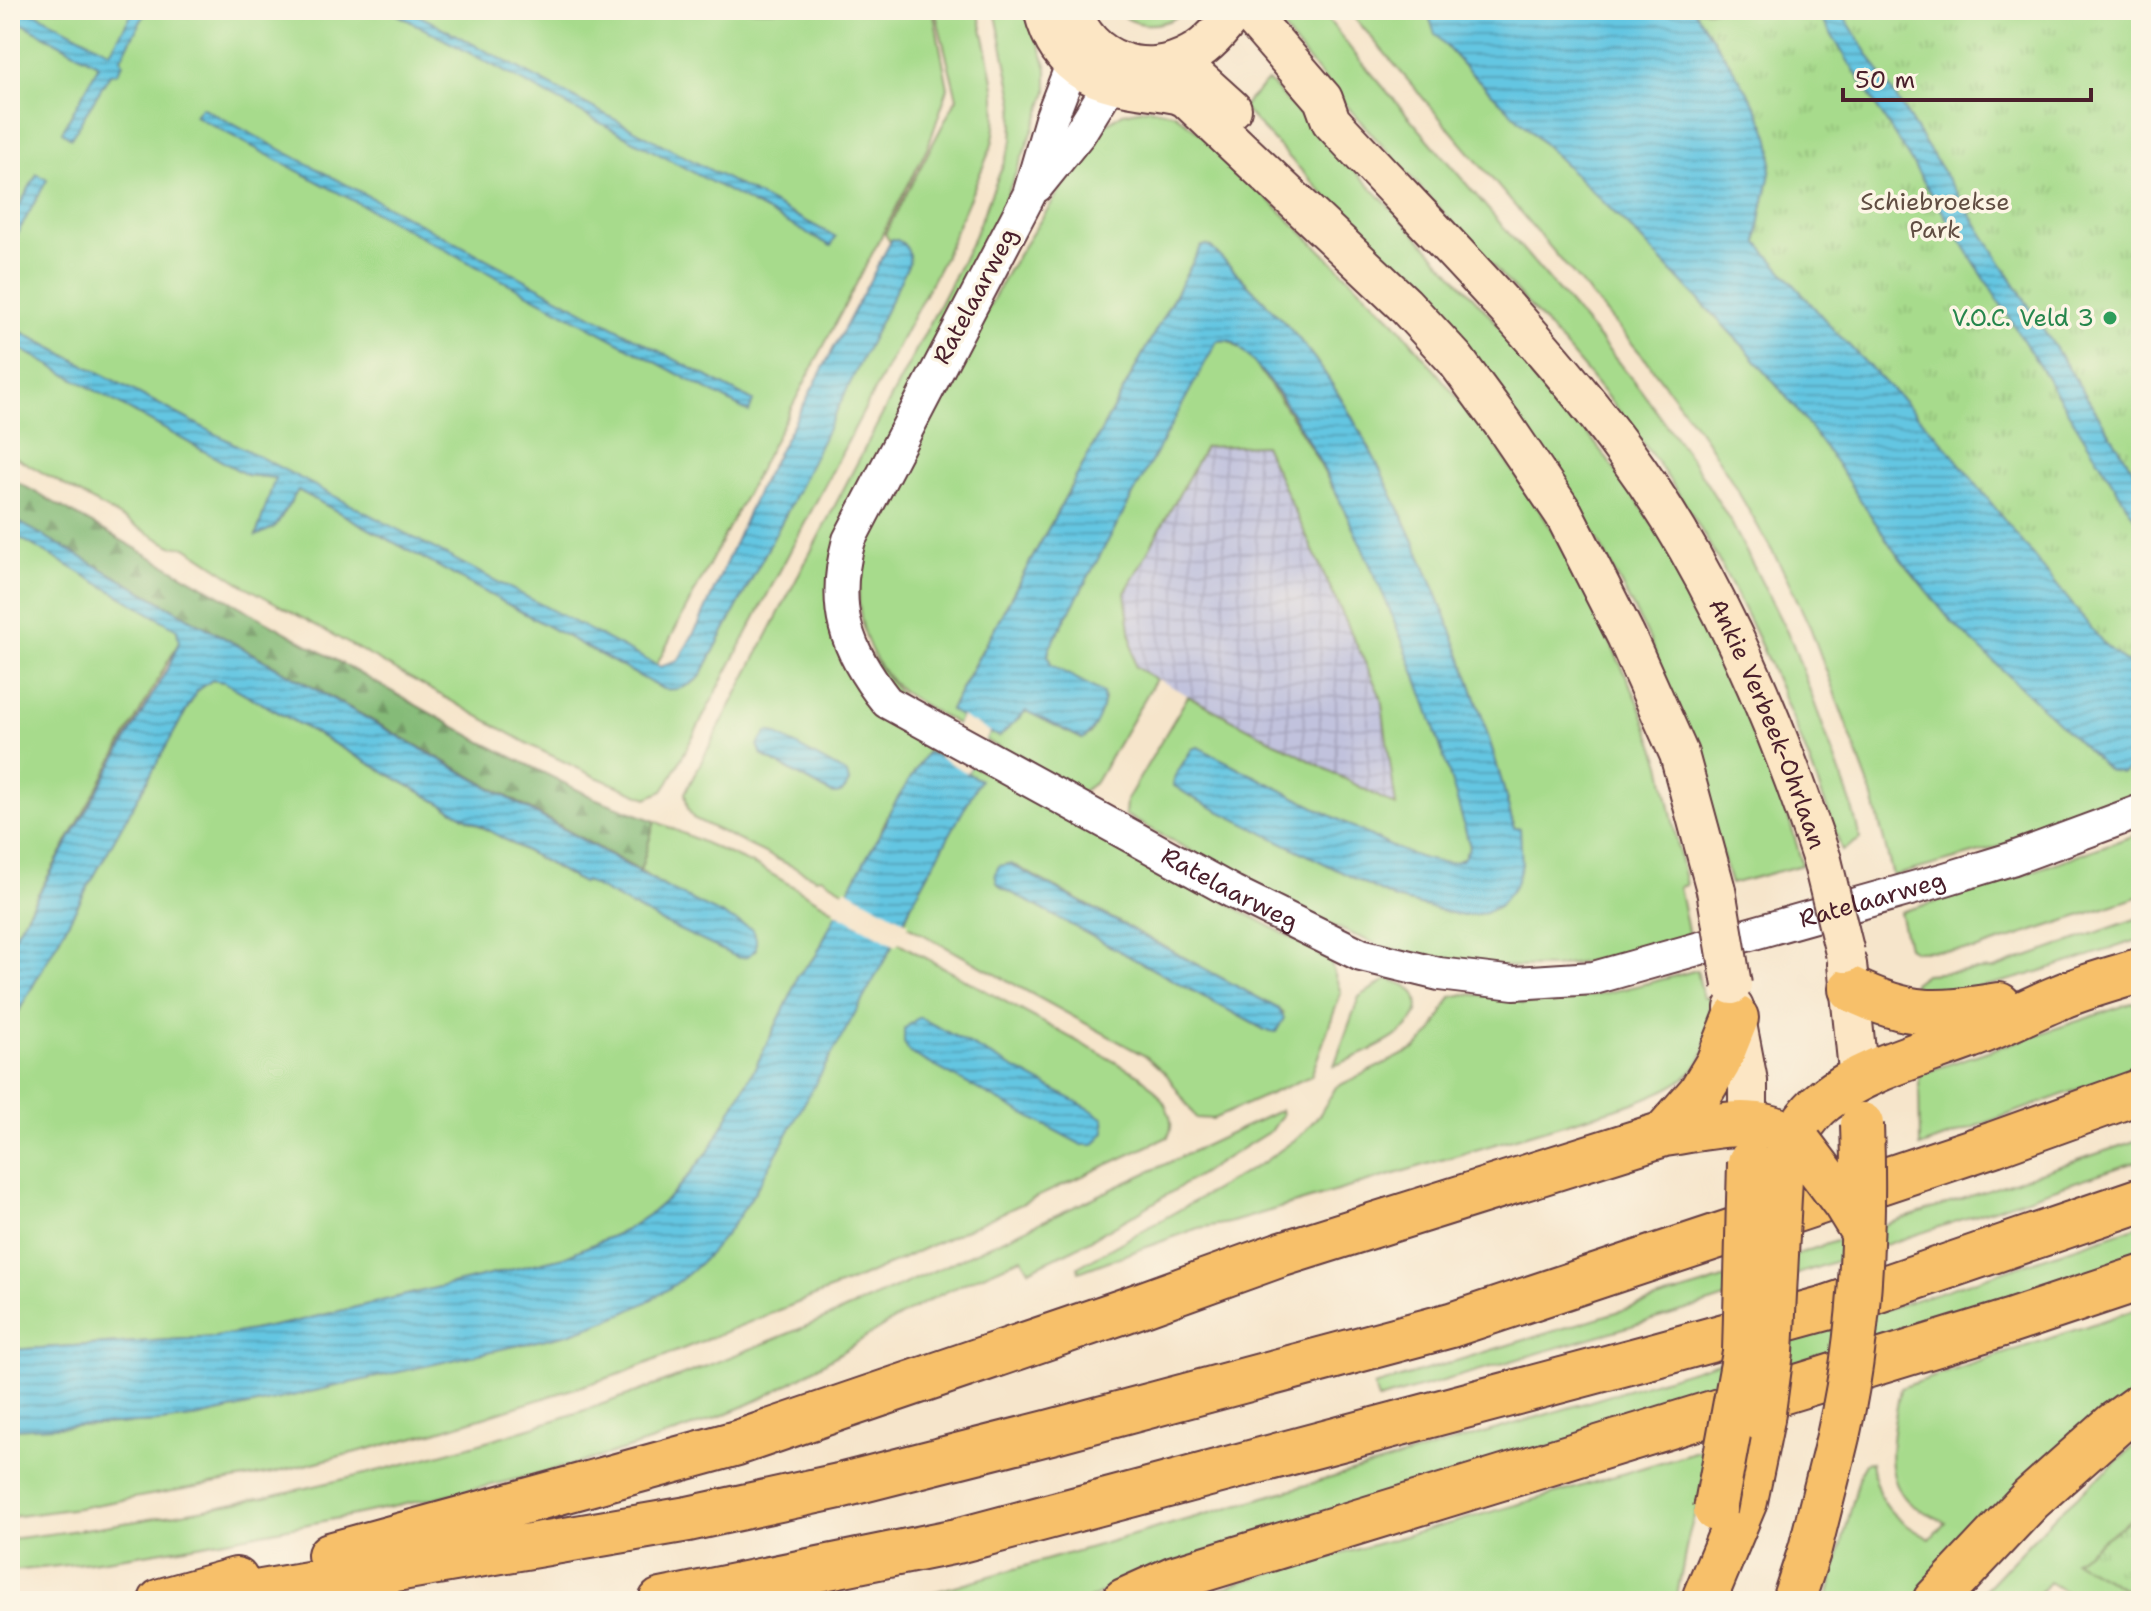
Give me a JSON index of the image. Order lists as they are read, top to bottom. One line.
{"streets":{"main road":["Ankie Verbeek-Ohrlaan"],"street":["Ratelaarweg"]},"parks":["Schiebroekse Park"],"places":["V.O.C. Veld 3"],"scale_bar":"50 m"}
